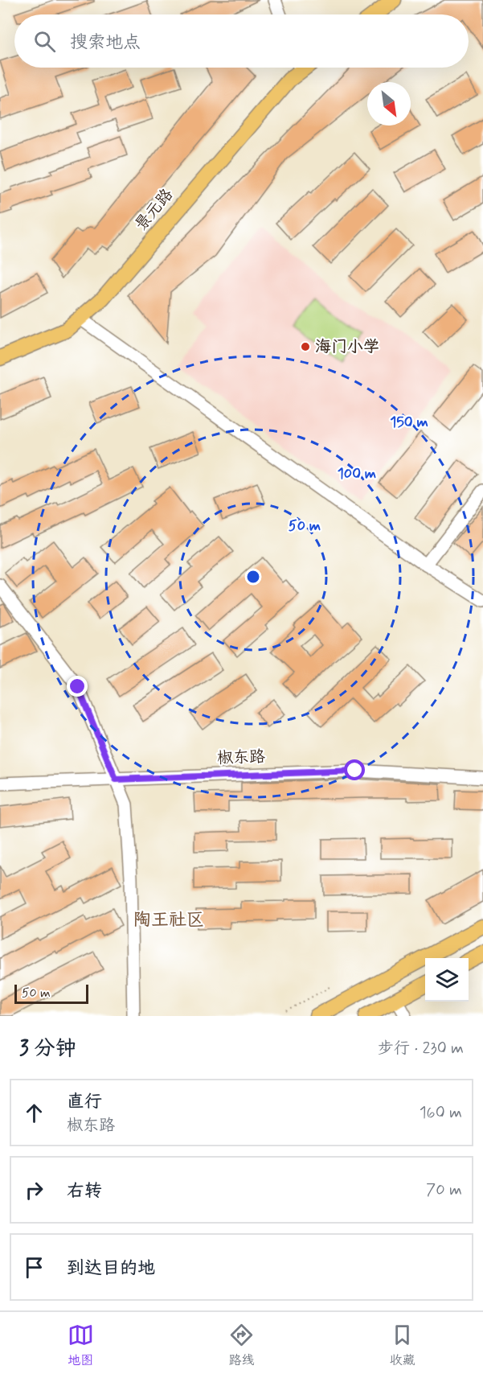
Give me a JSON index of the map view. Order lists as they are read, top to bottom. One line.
{"streets":{"main road":["景元路"],"street":["椒东路"]},"districts":["陶王社区"],"places":["海门小学"],"scale_bar":"50 m","north":"bottom right","page":{"search":"搜索地点","scale":"50 m","heading":["3 分钟","步行 · 230 m"],"list":[["直行","椒东路","160 m"],["右转","70 m"],"到达目的地"],"nav":["地图","路线","收藏"]},"rings":["150 m","100 m","50 m"]}
